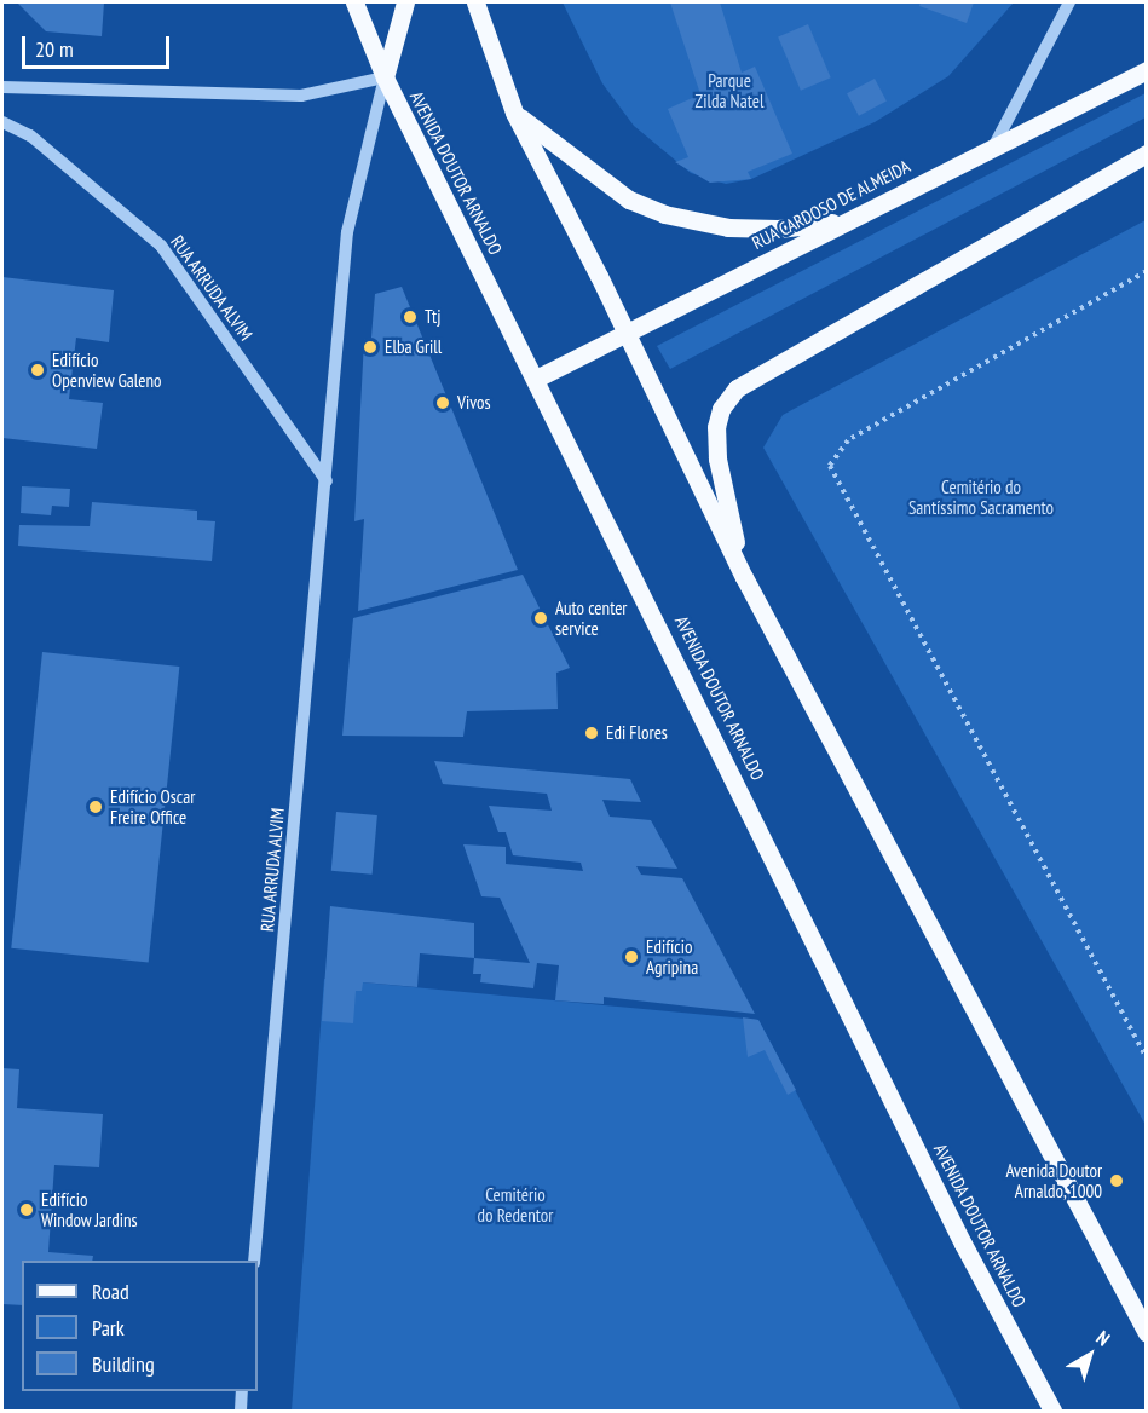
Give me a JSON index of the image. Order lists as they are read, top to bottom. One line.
{"streets":{"main road":["AVENIDA DOUTOR ARNALDO","RUA CARDOSO DE ALMEIDA"],"street":["RUA ARRUDA ALVIM"]},"crossings":[["AVENIDA DOUTOR ARNALDO","RUA CARDOSO DE ALMEIDA"],["AVENIDA DOUTOR ARNALDO","RUA ARRUDA ALVIM"]],"parks":["Parque Zilda Natel","Cemitério do Santíssimo Sacramento","Cemitério do Redentor"],"places":["Ttj","Elba Grill","Edifício Openview Galeno","Vivos","Auto center service","Edi Flores","Edifício Oscar Freire Office","Edifício Agripina","Avenida Doutor Arnaldo, 1000","Edifício Window Jardins"],"legend":["Road","Park","Building"],"scale_bar":"20 m","north":"top right"}
